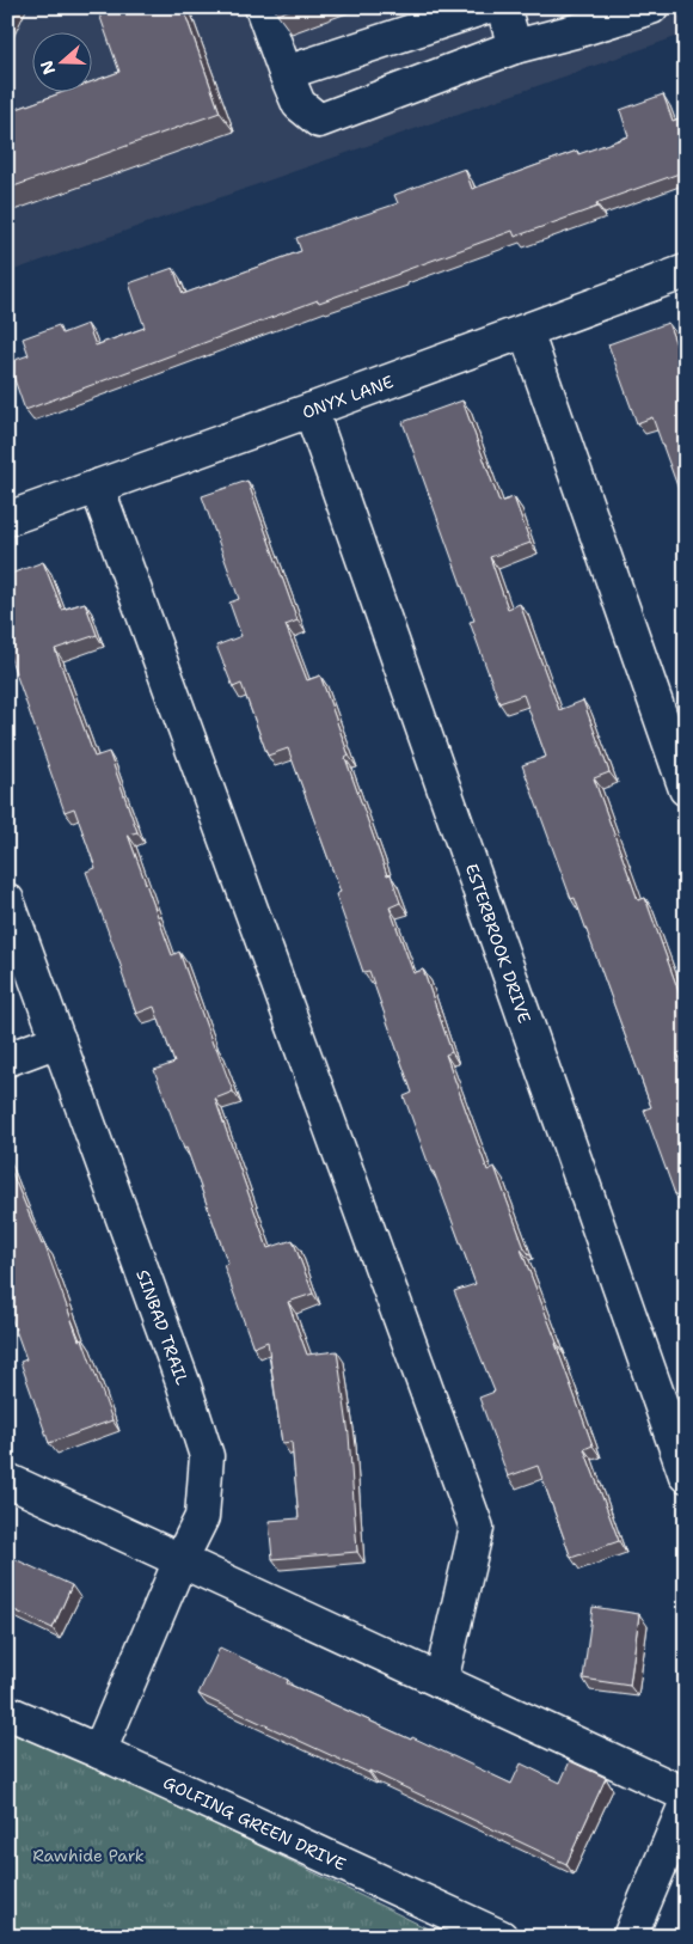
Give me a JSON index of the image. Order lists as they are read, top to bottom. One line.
{"streets":{"street":["ONYX LANE","ESTERBROOK DRIVE","SINBAD TRAIL","GOLFING GREEN DRIVE"]},"crossings":[["ONYX LANE","ESTERBROOK DRIVE"],["SINBAD TRAIL","GOLFING GREEN DRIVE"]],"parks":["Rawhide Park"],"north":"left"}
